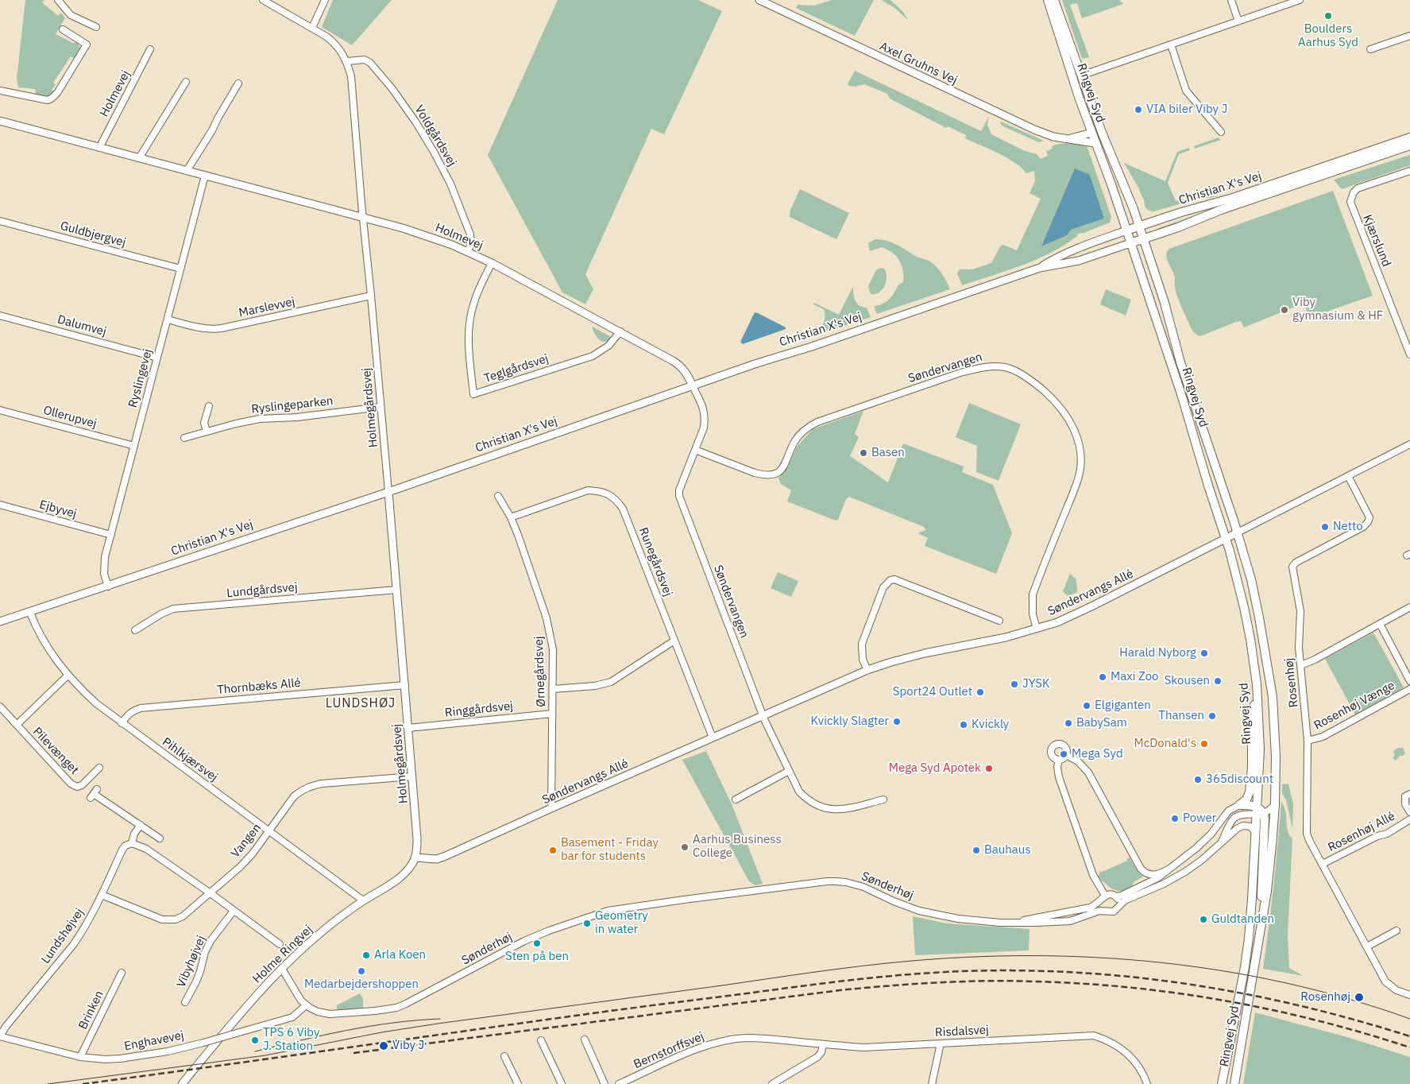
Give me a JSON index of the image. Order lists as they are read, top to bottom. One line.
{"streets":{"main road":["Ringvej Syd","Christian X's Vej"],"street":["Axel Gruhns Vej","Holmevej","Voldgårdsvej","Guldbjergvej","Kjærslund","Marslevvej","Dalumvej","Søndervangen","Teglgårdsvej","Ryslingevej","Ryslingeparken","Holmegårdsvej","Ollerupvej","Ejbyvej","Runegårdsvej","Lundgårdsvej","Søndervangs Allé","Ørnegårdsvej","Rosenhøj","Thornbæks Allé","Rosenhøj Vænge","Ringgårdsvej","Pilevænget","Pihlkjærsvej","Rosenhøj Allé","Vangen","Sønderhøj","Lundshøjvej","Holme Ringvej","Vibyhøjvej","Brinken","Risdalsvej","Enghavevej","Bernstorffsvej"]},"crossings":[["Axel Gruhns Vej","Ringvej Syd"],["Ringvej Syd","Christian X's Vej"],["Ringvej Syd","Søndervangs Allé"],["Holmevej","Voldgårdsvej"],["Holmevej","Christian X's Vej"],["Holmevej","Søndervangen"],["Holmevej","Teglgårdsvej"],["Holmevej","Ryslingevej"],["Holmevej","Holmegårdsvej"],["Voldgårdsvej","Holmegårdsvej"],["Christian X's Vej","Søndervangen"],["Christian X's Vej","Ryslingevej"],["Christian X's Vej","Holmegårdsvej"],["Christian X's Vej","Pihlkjærsvej"],["Guldbjergvej","Ryslingevej"],["Marslevvej","Ryslingevej"],["Marslevvej","Holmegårdsvej"],["Dalumvej","Ryslingevej"],["Søndervangen","Søndervangs Allé"],["Ryslingevej","Ollerupvej"],["Ryslingevej","Ejbyvej"],["Ryslingeparken","Holmegårdsvej"],["Holmegårdsvej","Lundgårdsvej"],["Holmegårdsvej","Søndervangs Allé"],["Holmegårdsvej","Thornbæks Allé"],["Holmegårdsvej","Ringgårdsvej"],["Holmegårdsvej","Vangen"],["Holmegårdsvej","Holme Ringvej"],["Runegårdsvej","Søndervangs Allé"],["Runegårdsvej","Ørnegårdsvej"],["Søndervangs Allé","Ørnegårdsvej"],["Søndervangs Allé","Rosenhøj"],["Søndervangs Allé","Holme Ringvej"],["Ørnegårdsvej","Ringgårdsvej"],["Rosenhøj","Rosenhøj Vænge"],["Rosenhøj","Rosenhøj Allé"],["Thornbæks Allé","Pihlkjærsvej"],["Pilevænget","Pihlkjærsvej"],["Pihlkjærsvej","Vangen"],["Pihlkjærsvej","Holme Ringvej"],["Vangen","Lundshøjvej"],["Sønderhøj","Enghavevej"],["Lundshøjvej","Enghavevej"],["Brinken","Enghavevej"],["Risdalsvej","Bernstorffsvej"]],"districts":["LUNDSHØJ"],"places":["Boulders Aarhus Syd","VIA biler Viby J","Viby gymnasium & HF","Basen","Netto","Harald Nyborg","Maxi Zoo","Skousen","JYSK","Sport24 Outlet","Elgiganten","Thansen","Kvickly Slagter","BabySam","Kvickly","McDonald's","Mega Syd","Mega Syd Apotek","365discount","Power","Aarhus Business College","Basement - Friday bar for students","Bauhaus","Guldtanden","Geometry in water","Sten på ben","Arla Koen","Medarbejdershoppen","Rosenhøj","TPS 6 Viby J. Station","Viby J"]}
